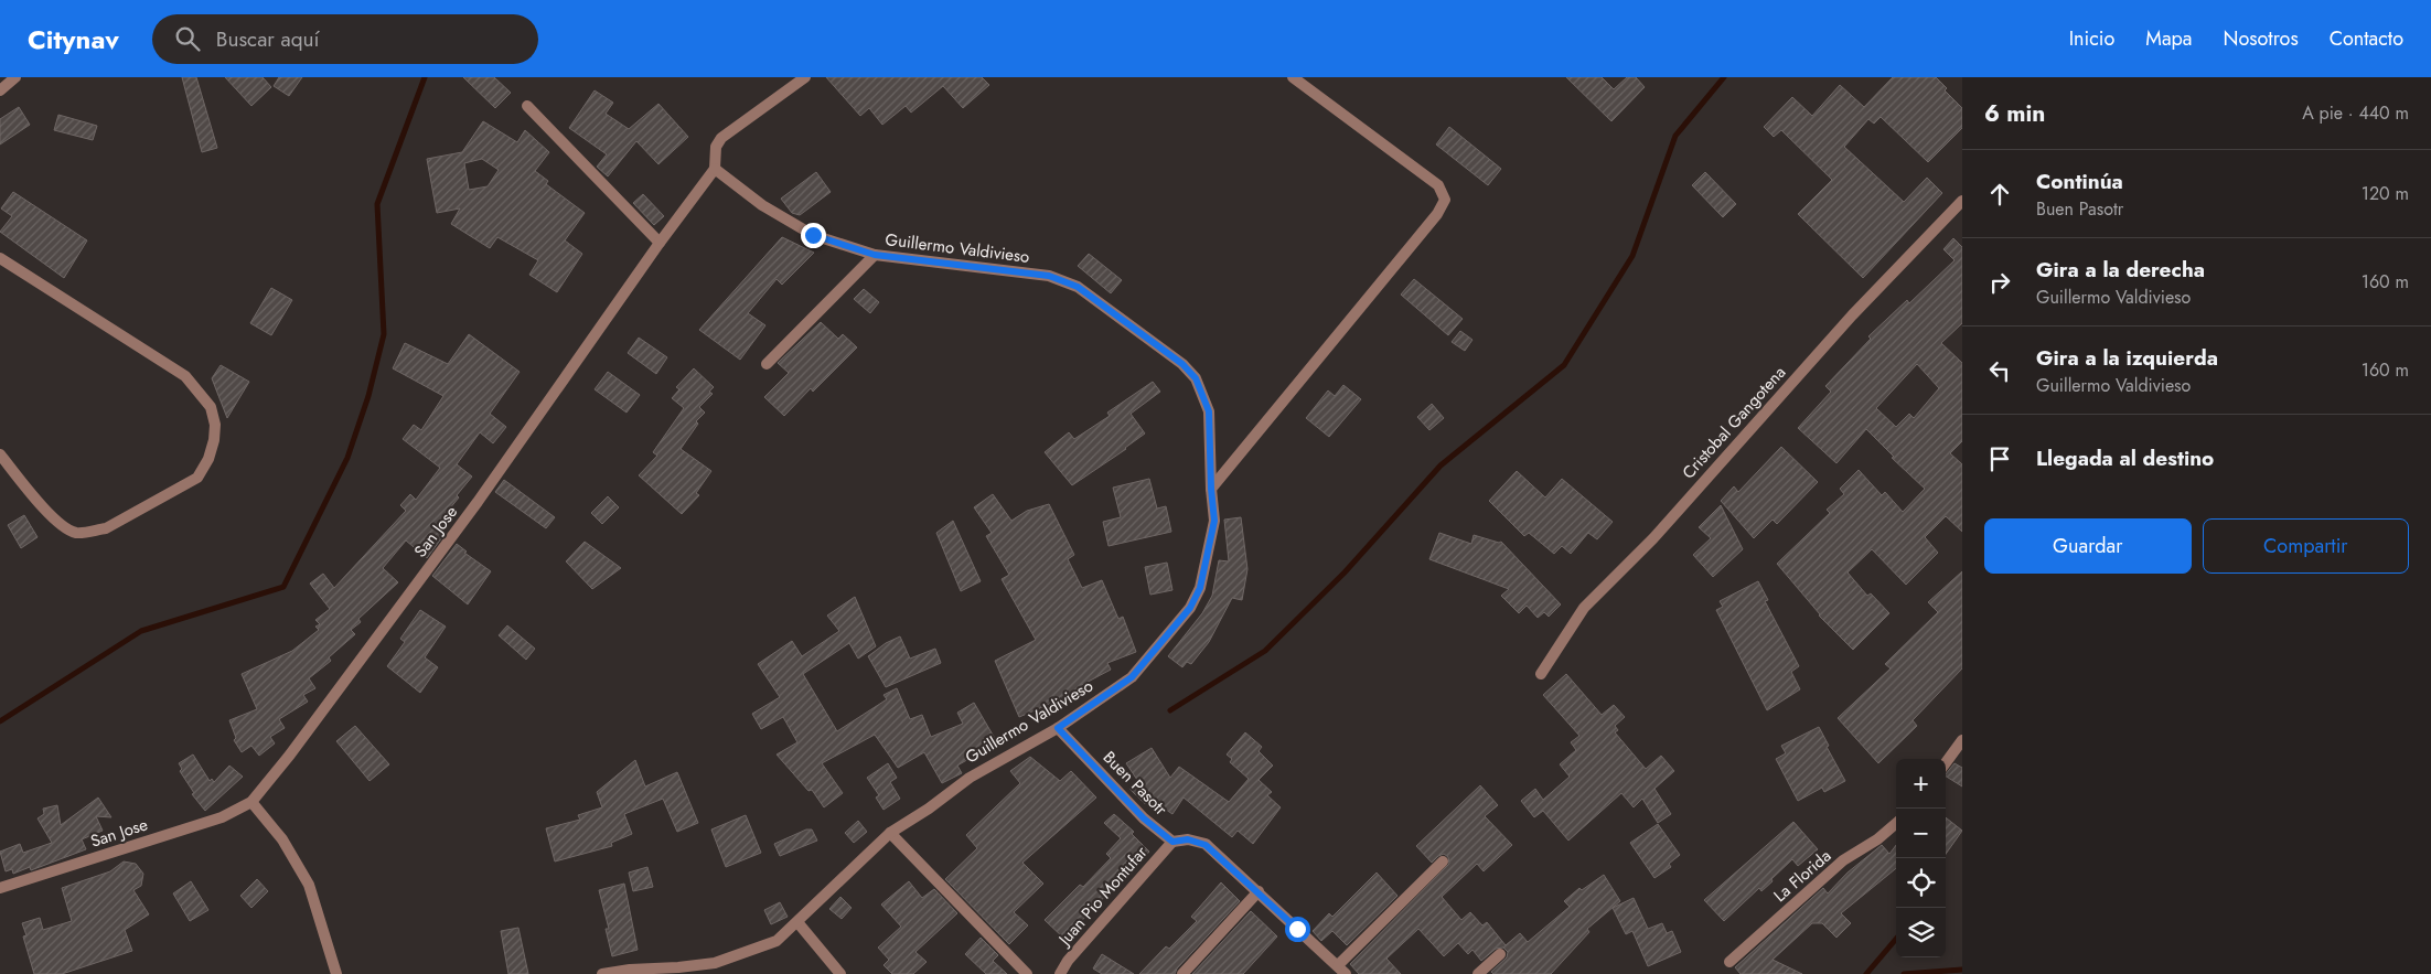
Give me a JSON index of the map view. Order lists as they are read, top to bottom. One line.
{"streets":{"street":["Guillermo Valdivieso","Cristobal Gangotena","San Jose","Buen Pasotr","La Florida","Juan Pio Montufar"]},"crossings":[["Guillermo Valdivieso","San Jose"],["Guillermo Valdivieso","Buen Pasotr"],["Buen Pasotr","Juan Pio Montufar"]],"page":{"header":"Citynav","search":"Buscar aquí","nav":["Inicio","Mapa","Nosotros","Contacto"],"heading":["6 min","A pie · 440 m"],"list":[["Continúa","Buen Pasotr","120 m"],["Gira a la derecha","Guillermo Valdivieso","160 m"],["Gira a la izquierda","Guillermo Valdivieso","160 m"],"Llegada al destino"],"buttons":["Guardar","Compartir"],"map_buttons":["+","−"]}}
